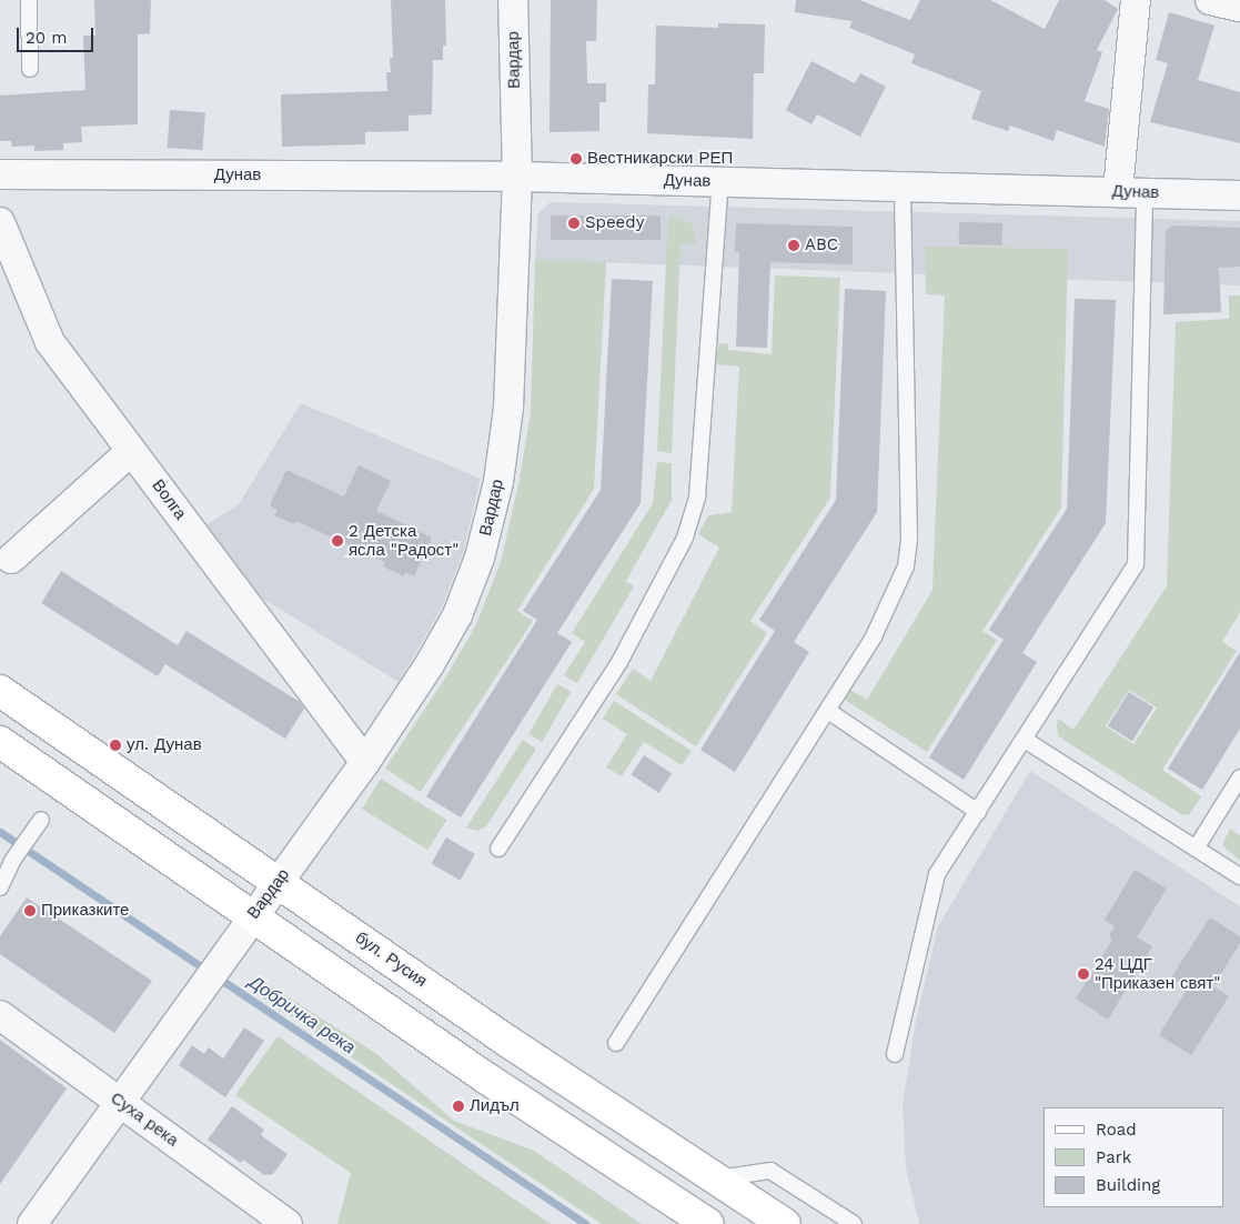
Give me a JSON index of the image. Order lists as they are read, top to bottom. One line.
{"streets":{"main road":["бул. Русия"],"street":["Вардар","Дунав","Волга","Суха река"]},"crossings":[["Вардар","Дунав"],["Вардар","Волга"],["Вардар","бул. Русия"],["Вардар","Суха река"]],"water":["Добричка река"],"places":["Вестникарски РЕП","Speedy","ABC","2 Детска ясла \"Радост\"","ул. Дунав","Приказките","24 ЦДГ \"Приказен свят\"","Лидъл"],"legend":["Road","Park","Building"],"scale_bar":"20 m"}
